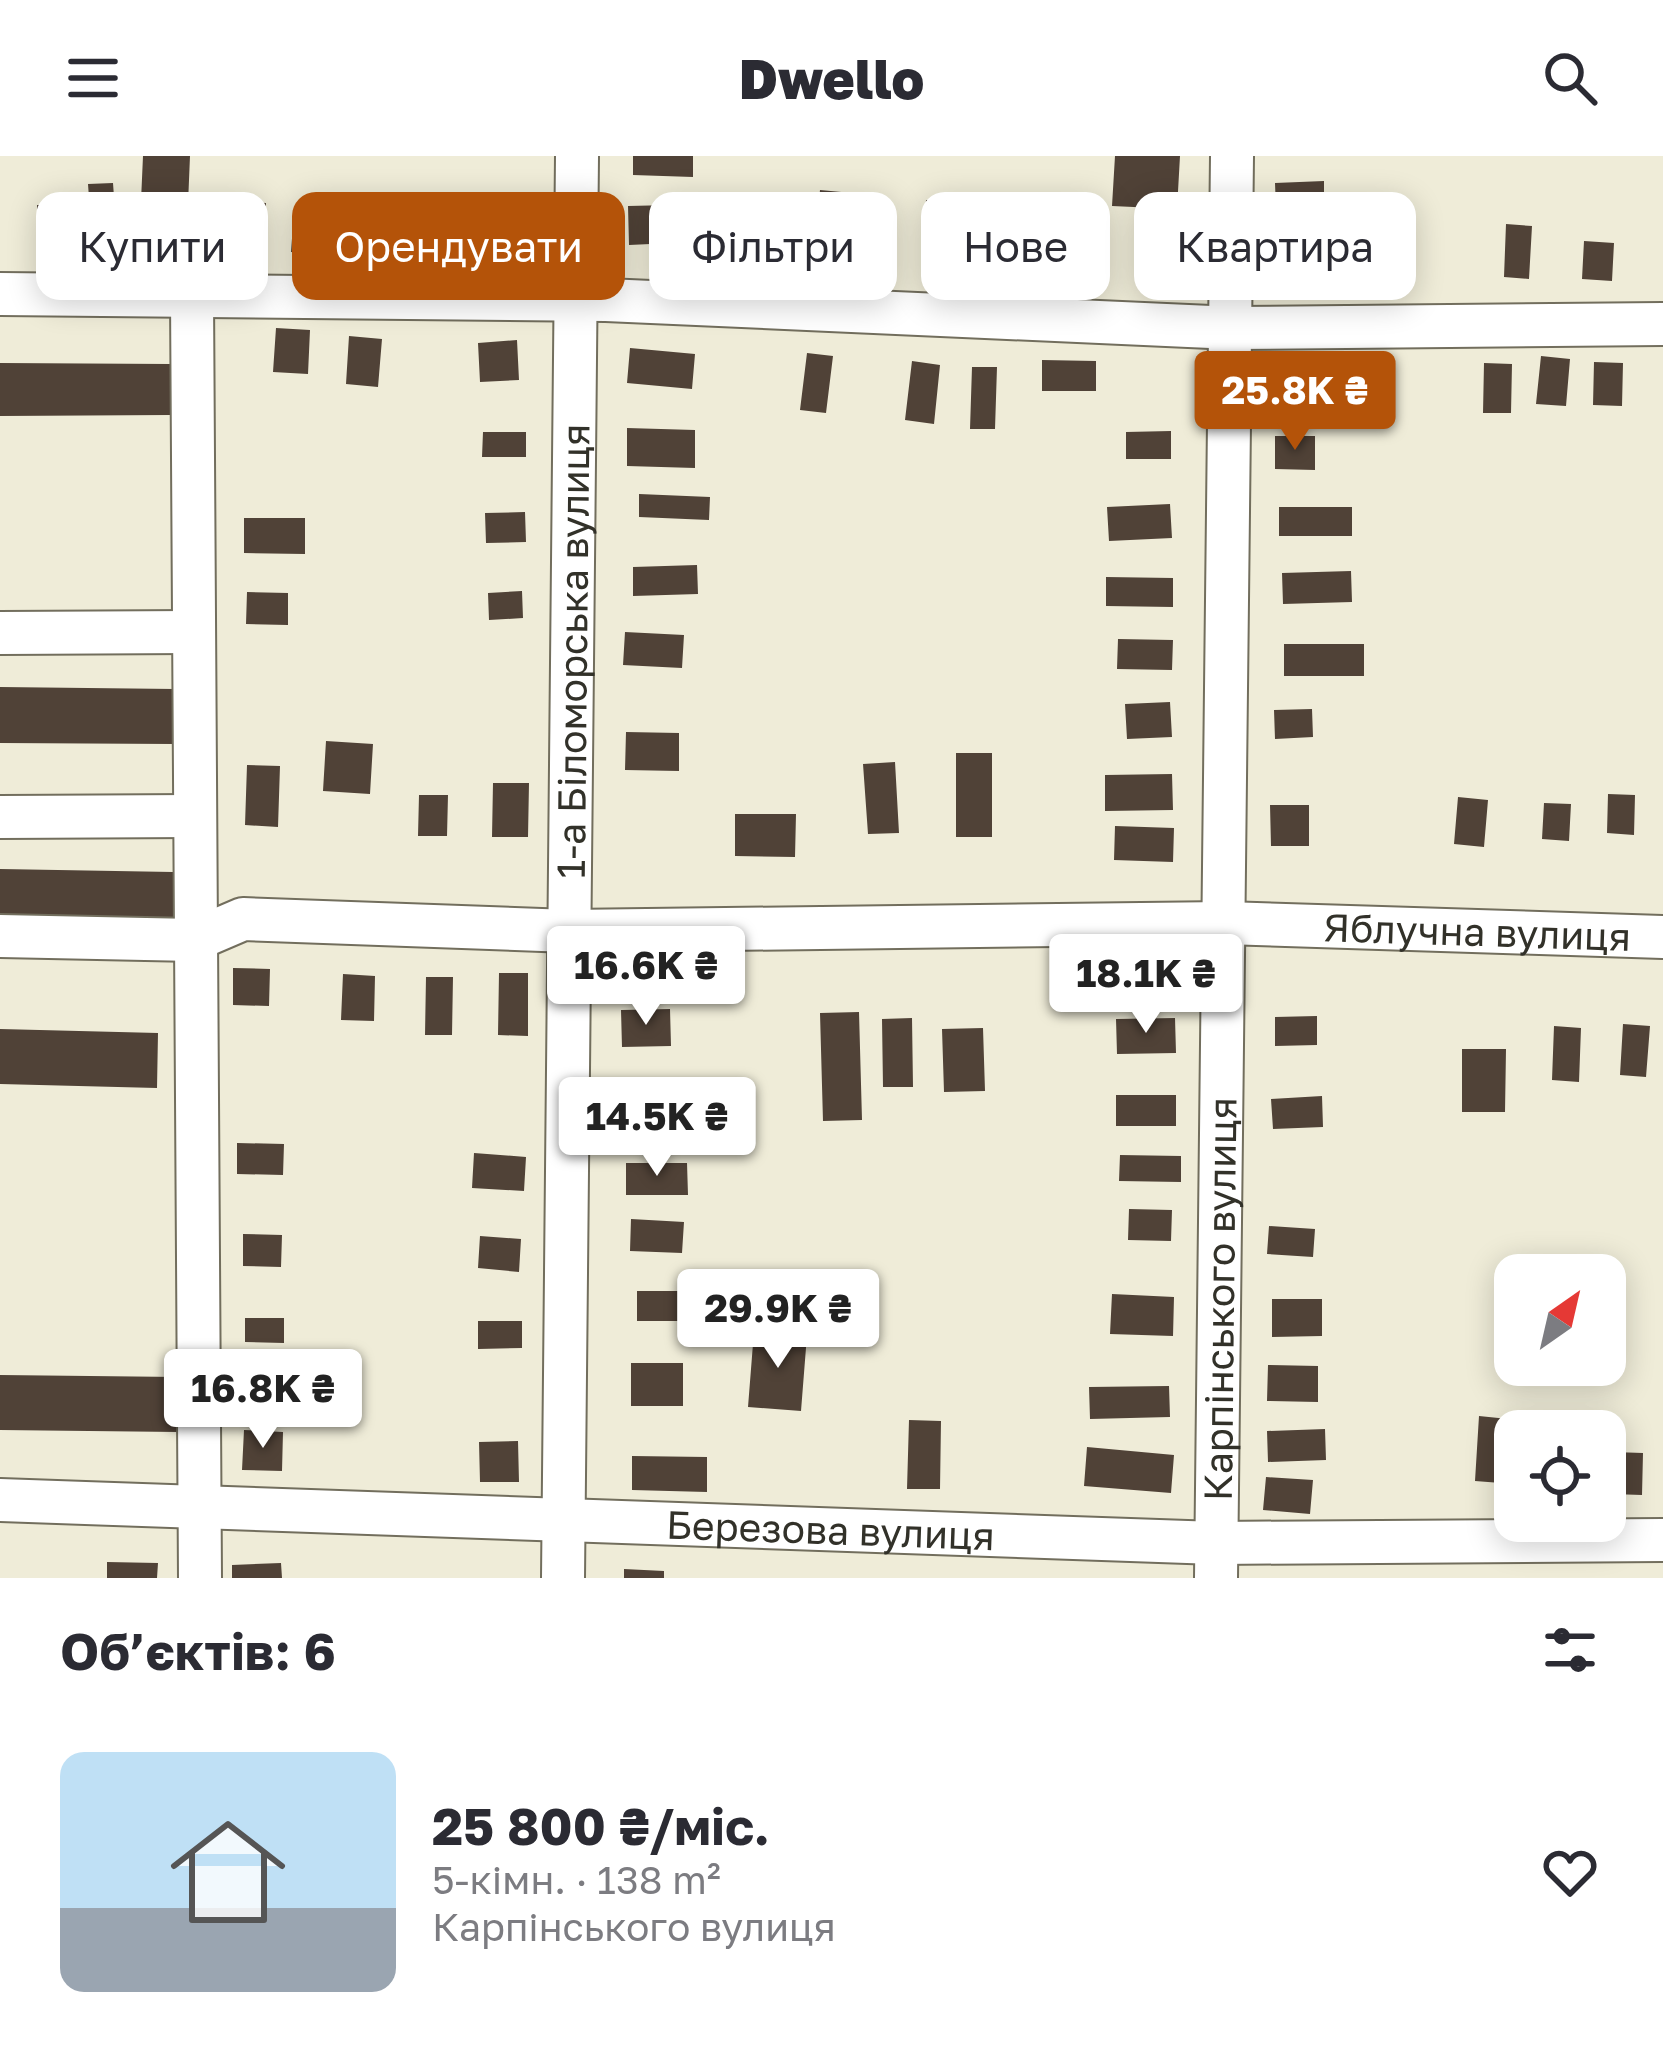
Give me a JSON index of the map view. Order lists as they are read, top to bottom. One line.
{"streets":{"street":["1-а Біломорська вулиця","Яблучна вулиця","Карпінського вулиця","Березова вулиця"]},"crossings":[["1-а Біломорська вулиця","Яблучна вулиця"],["1-а Біломорська вулиця","Березова вулиця"],["Яблучна вулиця","Карпінського вулиця"],["Карпінського вулиця","Березова вулиця"]],"north":"top right","page":{"header":"Dwello","chip":["Купити","Орендувати","Фільтри","Нове","Квартира"],"price":["25.8K ₴","16.6K ₴","18.1K ₴","14.5K ₴","29.9K ₴","16.8K ₴"],"heading":"Об’єктів: 6","list":[{"name":"25 800 ₴/міс.","note":"5-кімн. · 138 m² · Карпінського вулиця"}]}}
